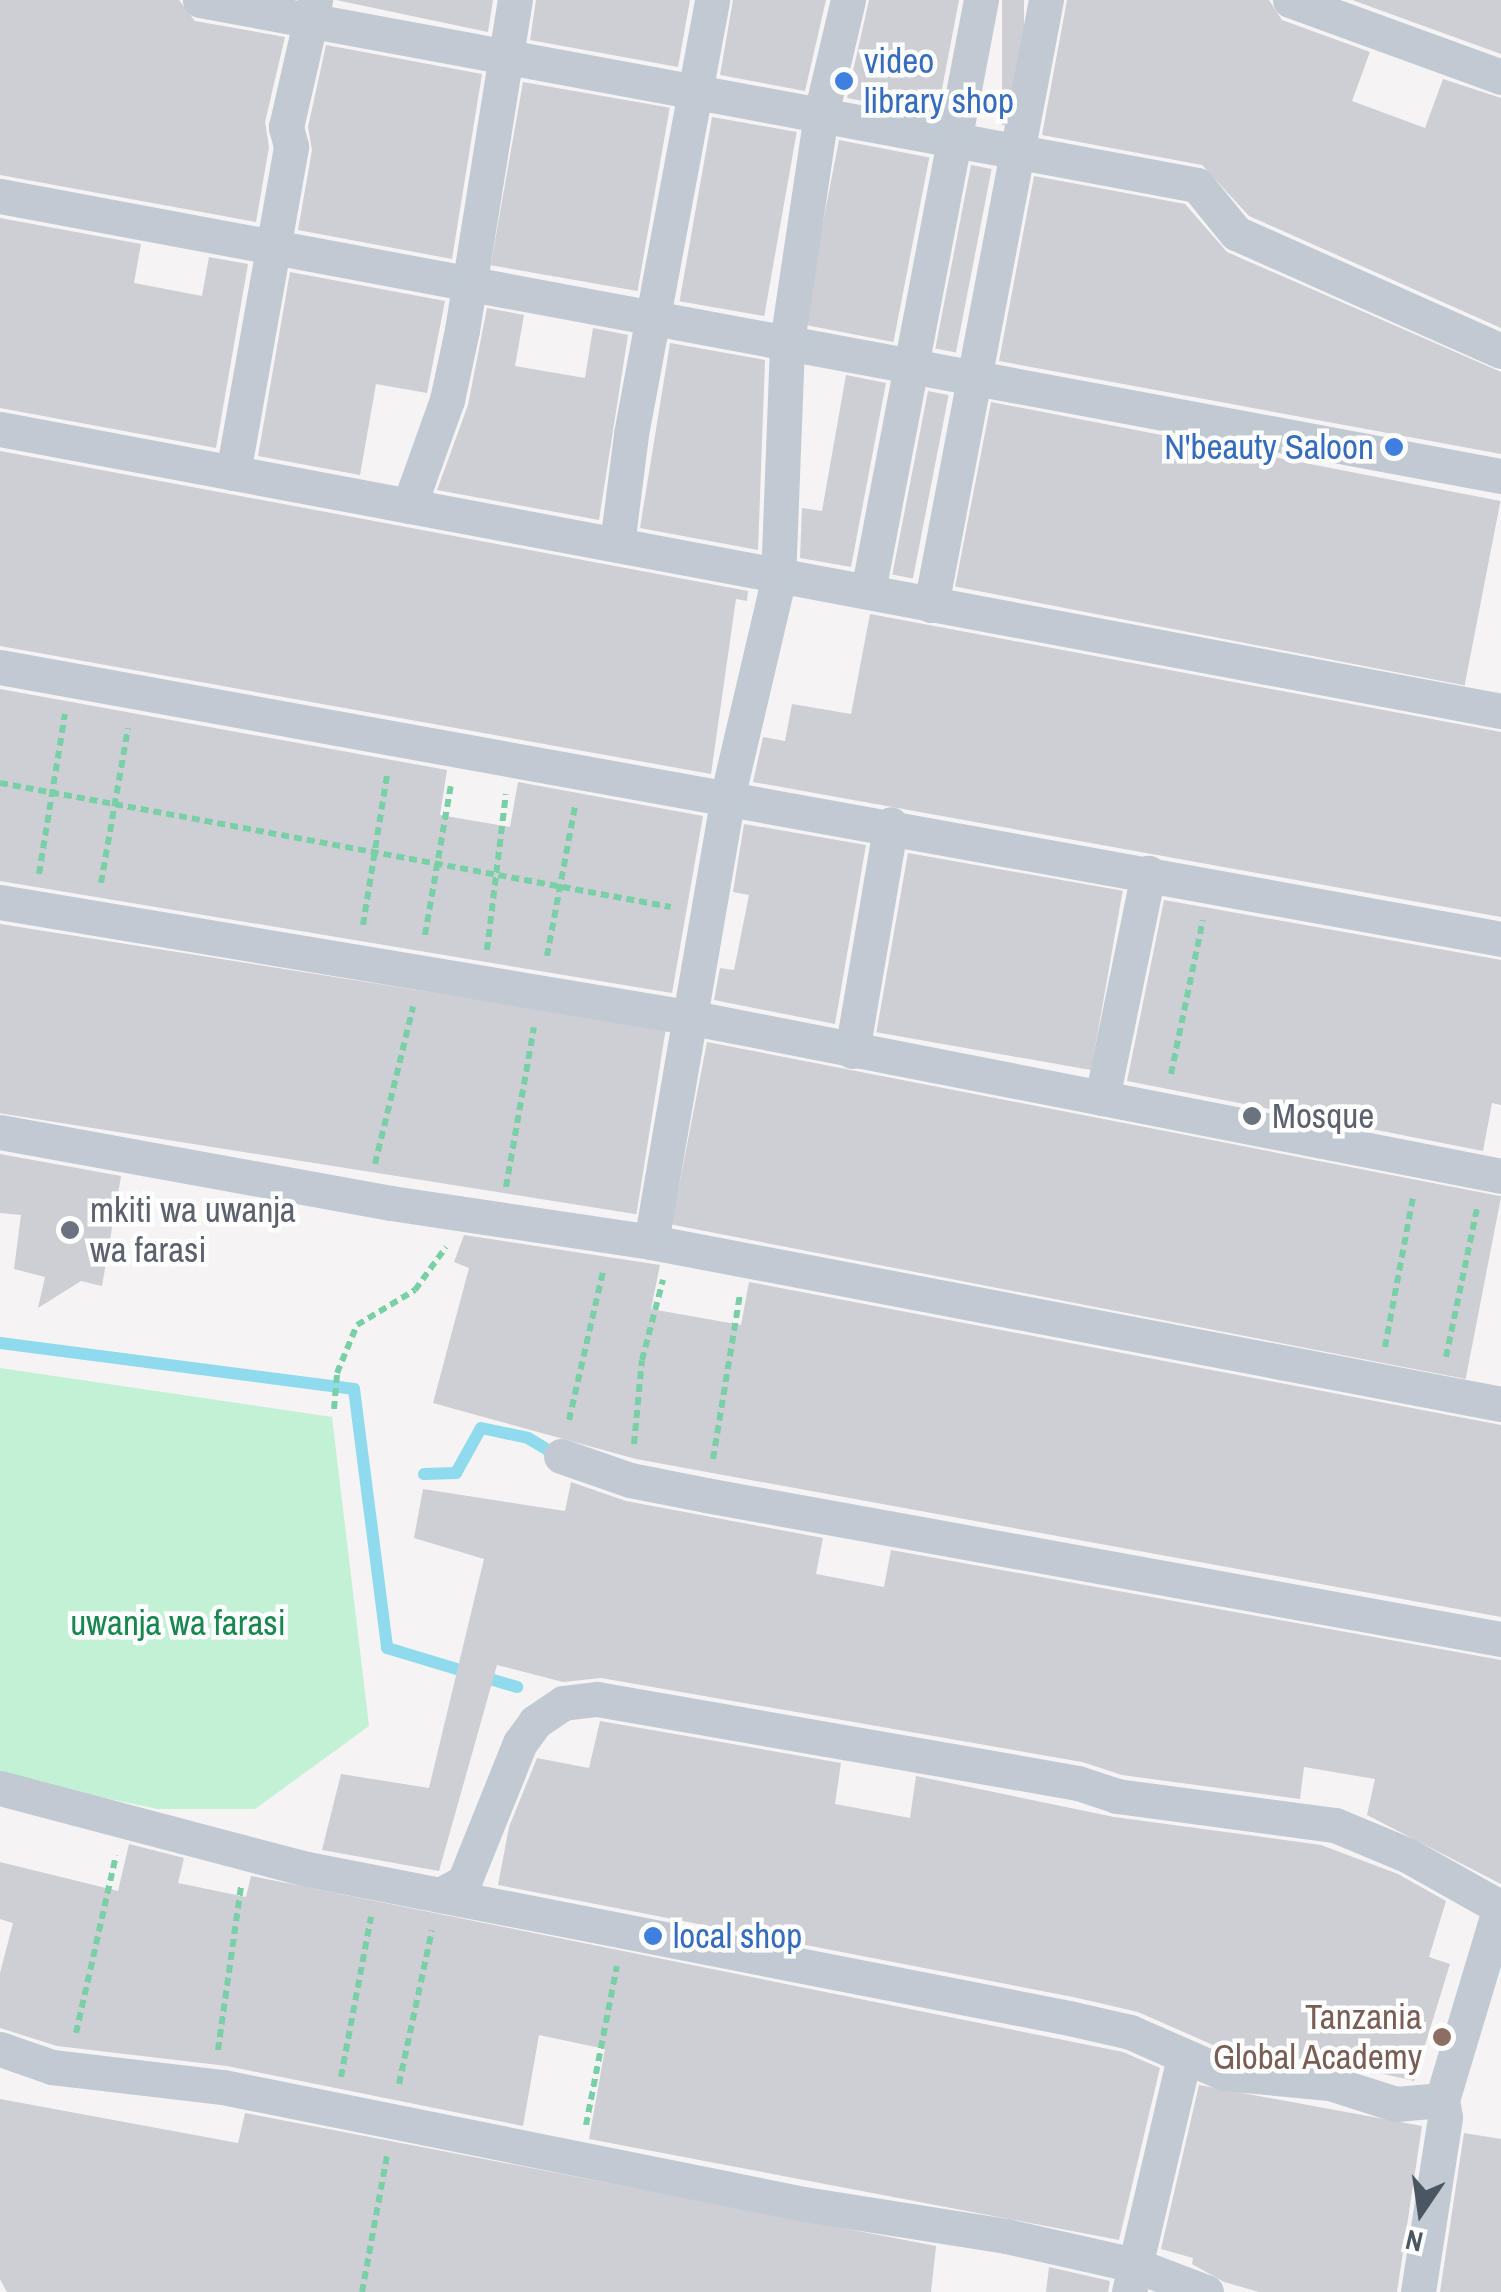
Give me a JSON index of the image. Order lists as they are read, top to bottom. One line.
{"parks":["uwanja wa farasi"],"places":["video library shop","N'beauty Saloon","Mosque","mkiti wa uwanja wa farasi","local shop","Tanzania Global Academy"],"north":"bottom"}
